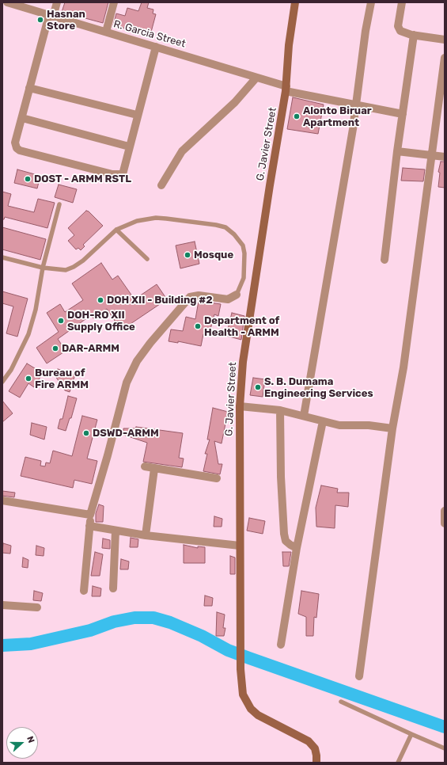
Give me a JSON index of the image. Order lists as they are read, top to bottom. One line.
{"streets":{"street":["R. Garcia Street","G. Javier Street"]},"crossings":[["R. Garcia Street","G. Javier Street"]],"places":["Hasnan Store","Alonto Biruar Apartment","DOST - ARMM RSTL","Mosque","DOH XII - Building #2","DOH-RO XII Supply Office","Department of Health - ARMM","DAR-ARMM","Bureau of Fire ARMM","S. B. Dumama Engineering Services","DSWD-ARMM"],"north":"right"}
